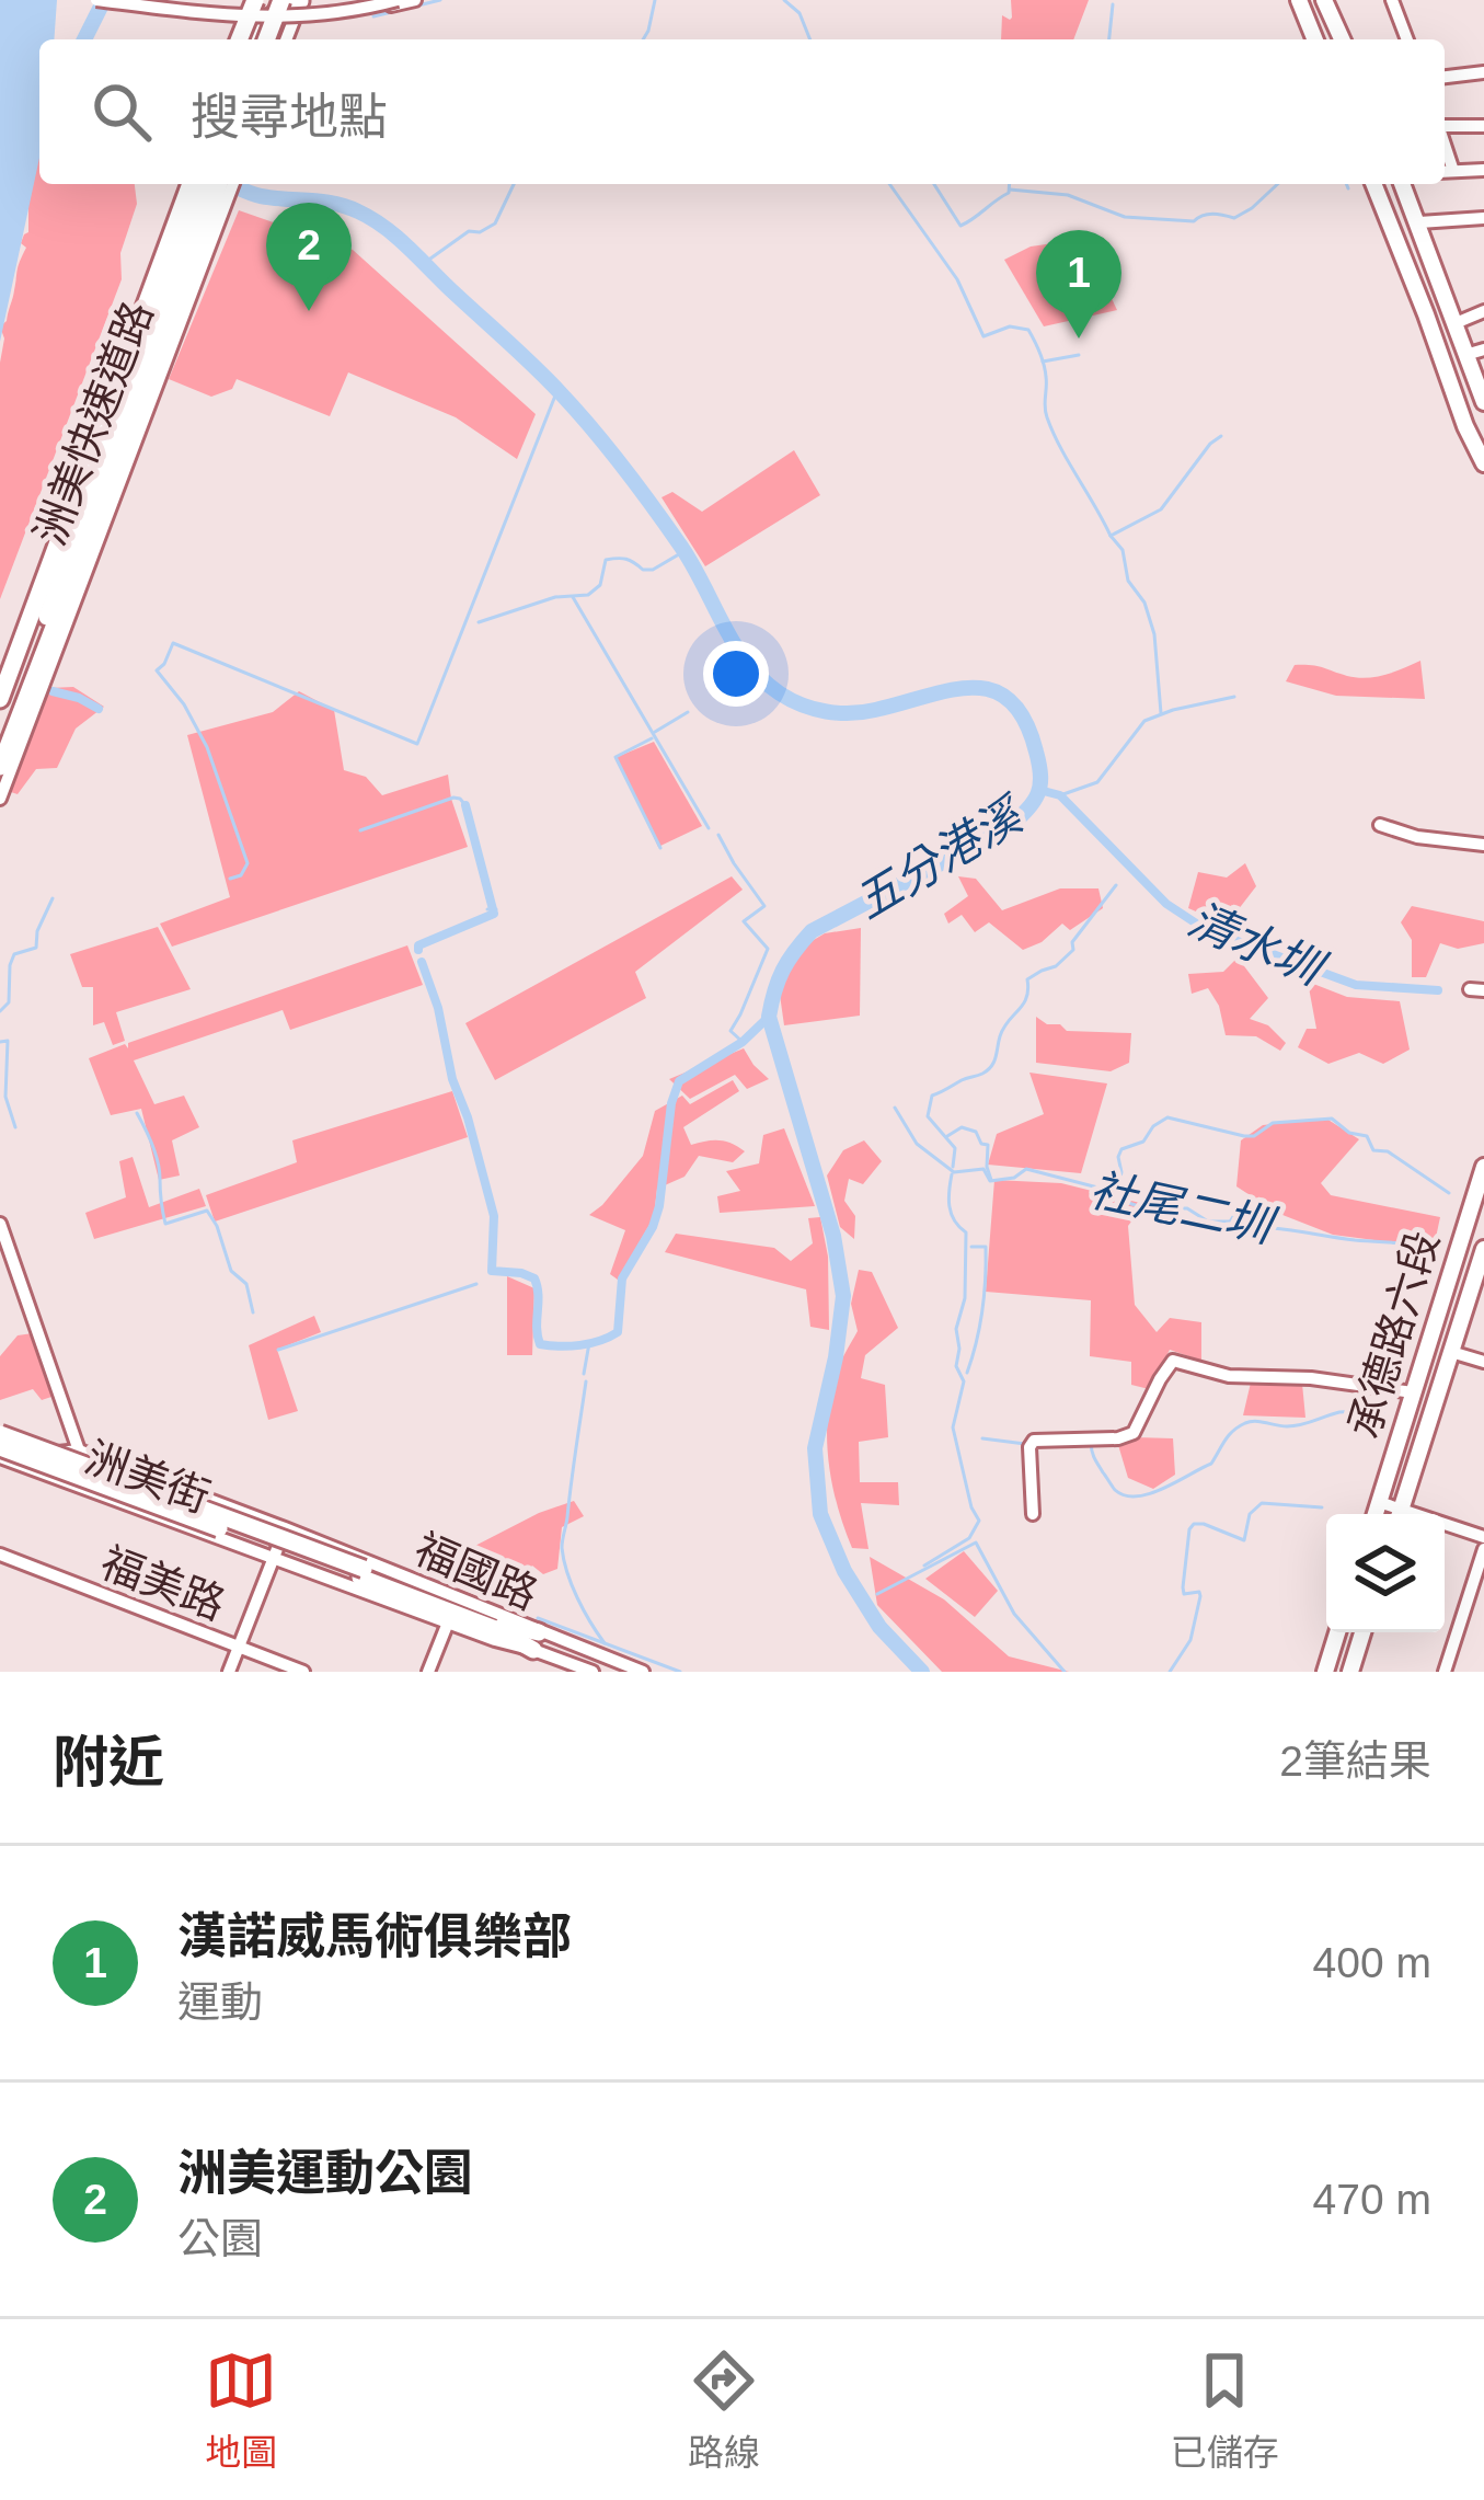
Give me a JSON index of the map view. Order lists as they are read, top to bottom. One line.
{"streets":{"highway":["洲美快速道路"],"main road":["承德路六段"],"street":["洲美街","福國路","福美路"]},"crossings":[["洲美街","福國路"]],"water":["五分港溪","清水圳","社尾二圳"],"page":{"search":"搜尋地點","pins":["2","1"],"heading":["附近","2筆結果"],"list":[{"mark":"1","name":"漢諾威馬術俱樂部","note":"運動","value":"400 m"},{"mark":"2","name":"洲美運動公園","note":"公園","value":"470 m"}],"nav":["地圖","路線","已儲存"]}}
